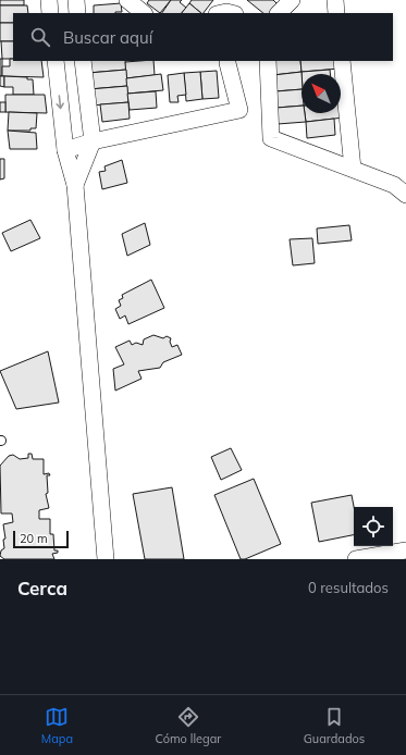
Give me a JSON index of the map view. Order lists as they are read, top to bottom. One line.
{"scale_bar":"20 m","north":"top left","page":{"search":"Buscar aquí","scale":"20 m","heading":["Cerca","0 resultados"],"nav":["Mapa","Cómo llegar","Guardados"]}}
